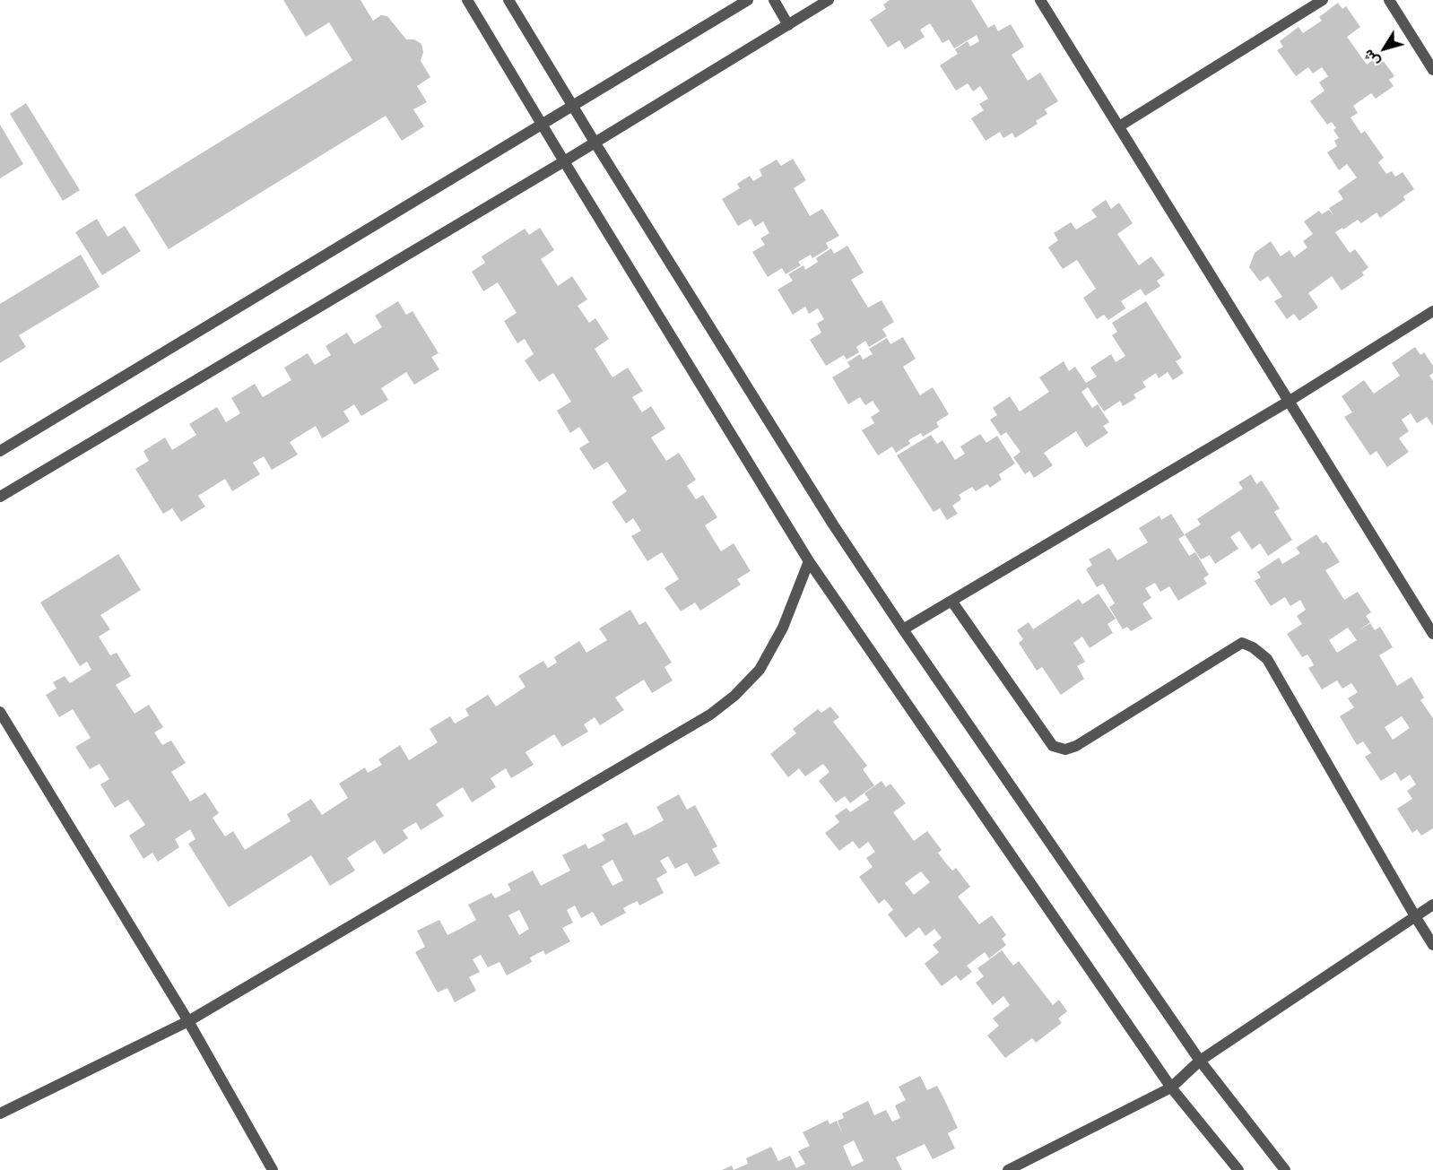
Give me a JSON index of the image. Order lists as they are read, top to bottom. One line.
{"north":"bottom left"}
